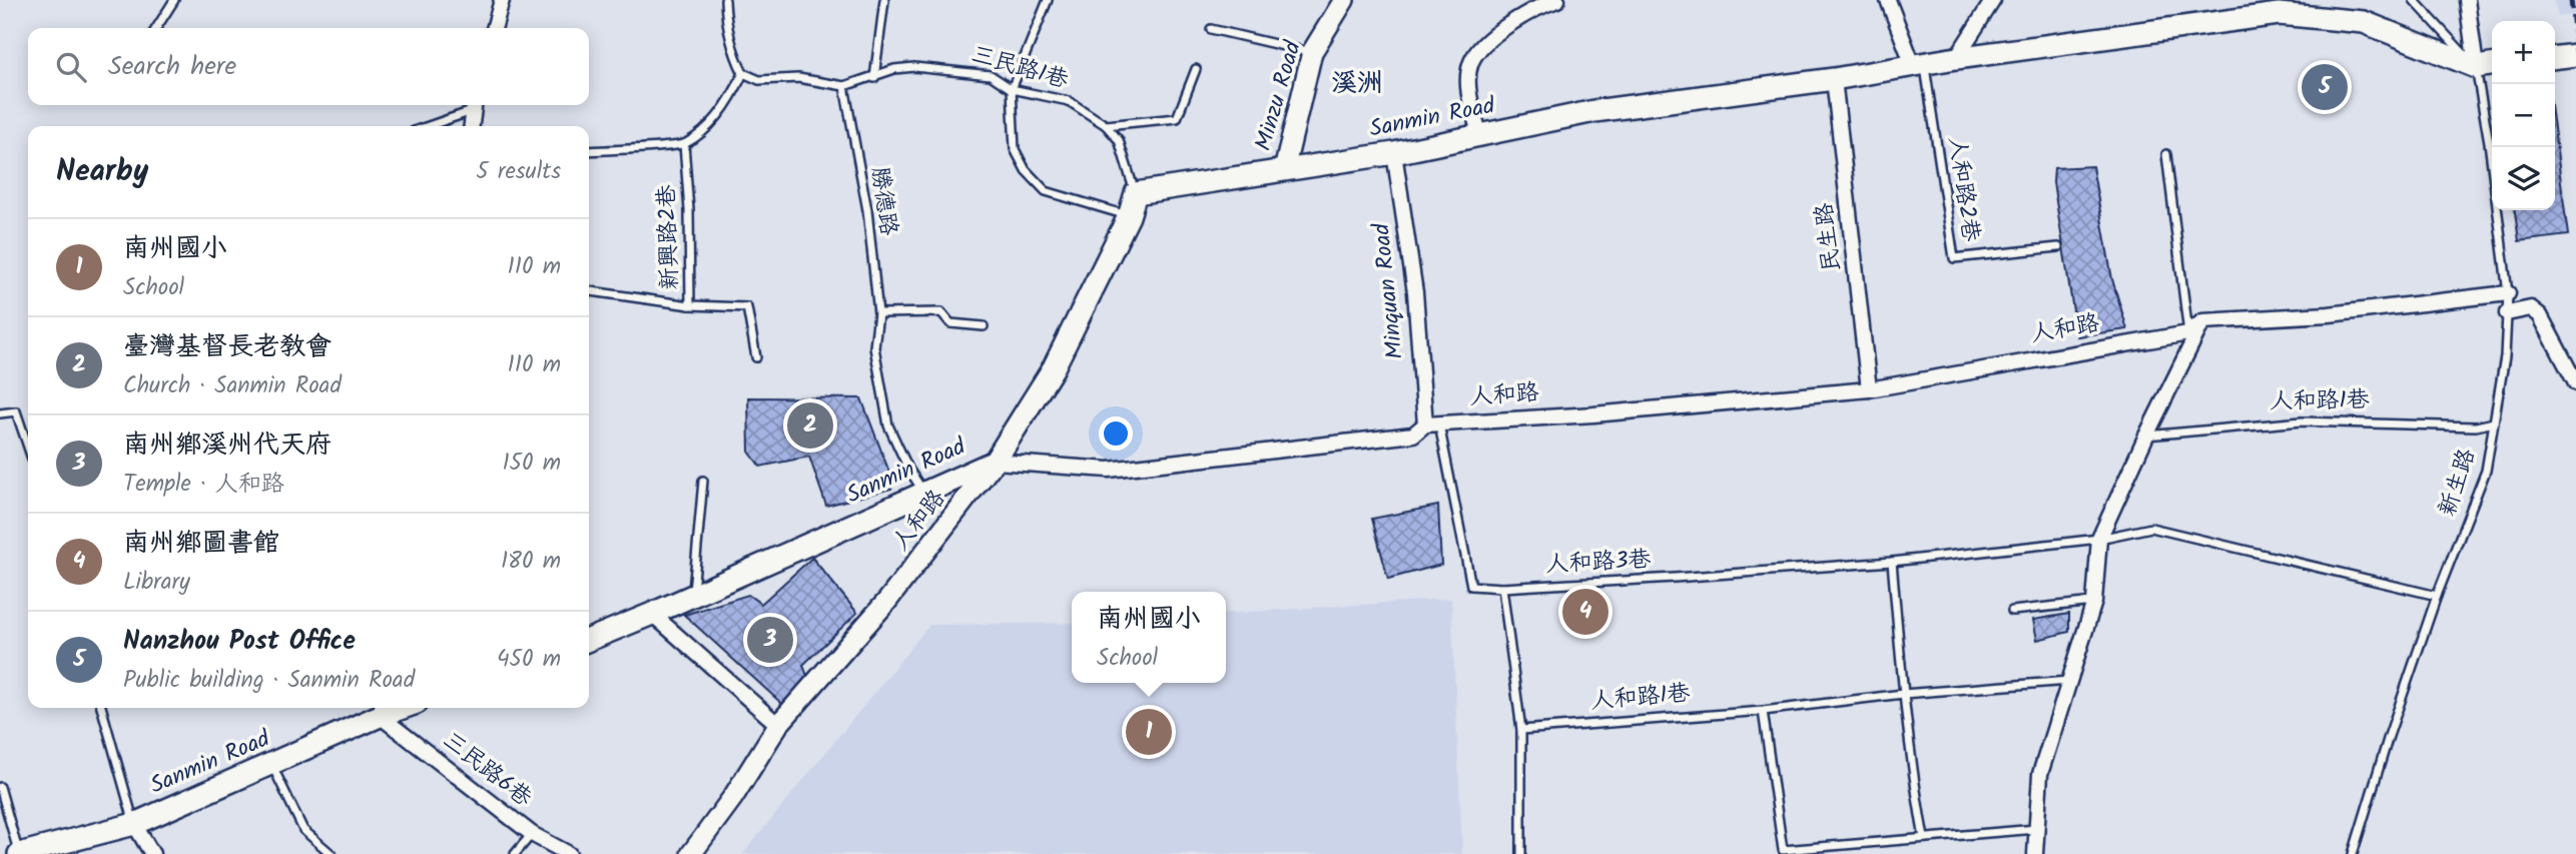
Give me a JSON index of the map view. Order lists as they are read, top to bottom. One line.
{"streets":{"main road":["Sanmin Road"],"street":["Minzu Road","民生路","Minquan Road","人和路","三民路6巷"],"lane":["三民路1巷","人和路2巷","勝德路","新興路2巷","人和路1巷","新生路","人和路3巷"]},"crossings":[["三民路1巷","Sanmin Road"],["三民路1巷","勝德路"],["Minzu Road","Sanmin Road"],["Sanmin Road","人和路2巷"],["Sanmin Road","勝德路"],["Sanmin Road","民生路"],["Sanmin Road","Minquan Road"],["Sanmin Road","人和路"],["Sanmin Road","新生路"],["Sanmin Road","三民路6巷"],["民生路","人和路"],["Minquan Road","人和路"],["Minquan Road","人和路3巷"],["人和路","人和路3巷"],["人和路1巷","新生路"]],"districts":["溪洲"],"page":{"map_buttons":["+","−"],"search":"Search here","pins":["5","2","4","3","1"],"heading":["Nearby","5 results"],"list":[{"mark":"1","name":"南州國小","note":"School","value":"110 m"},{"mark":"2","name":"臺灣基督長老教會","note":"Church · Sanmin Road","value":"110 m"},{"mark":"3","name":"南州鄉溪州代天府","note":"Temple · 人和路","value":"150 m"},{"mark":"4","name":"南州鄉圖書館","note":"Library","value":"180 m"},{"mark":"5","name":"Nanzhou Post Office","note":"Public building · Sanmin Road","value":"450 m"}],"popup":["南州國小","School"]}}
